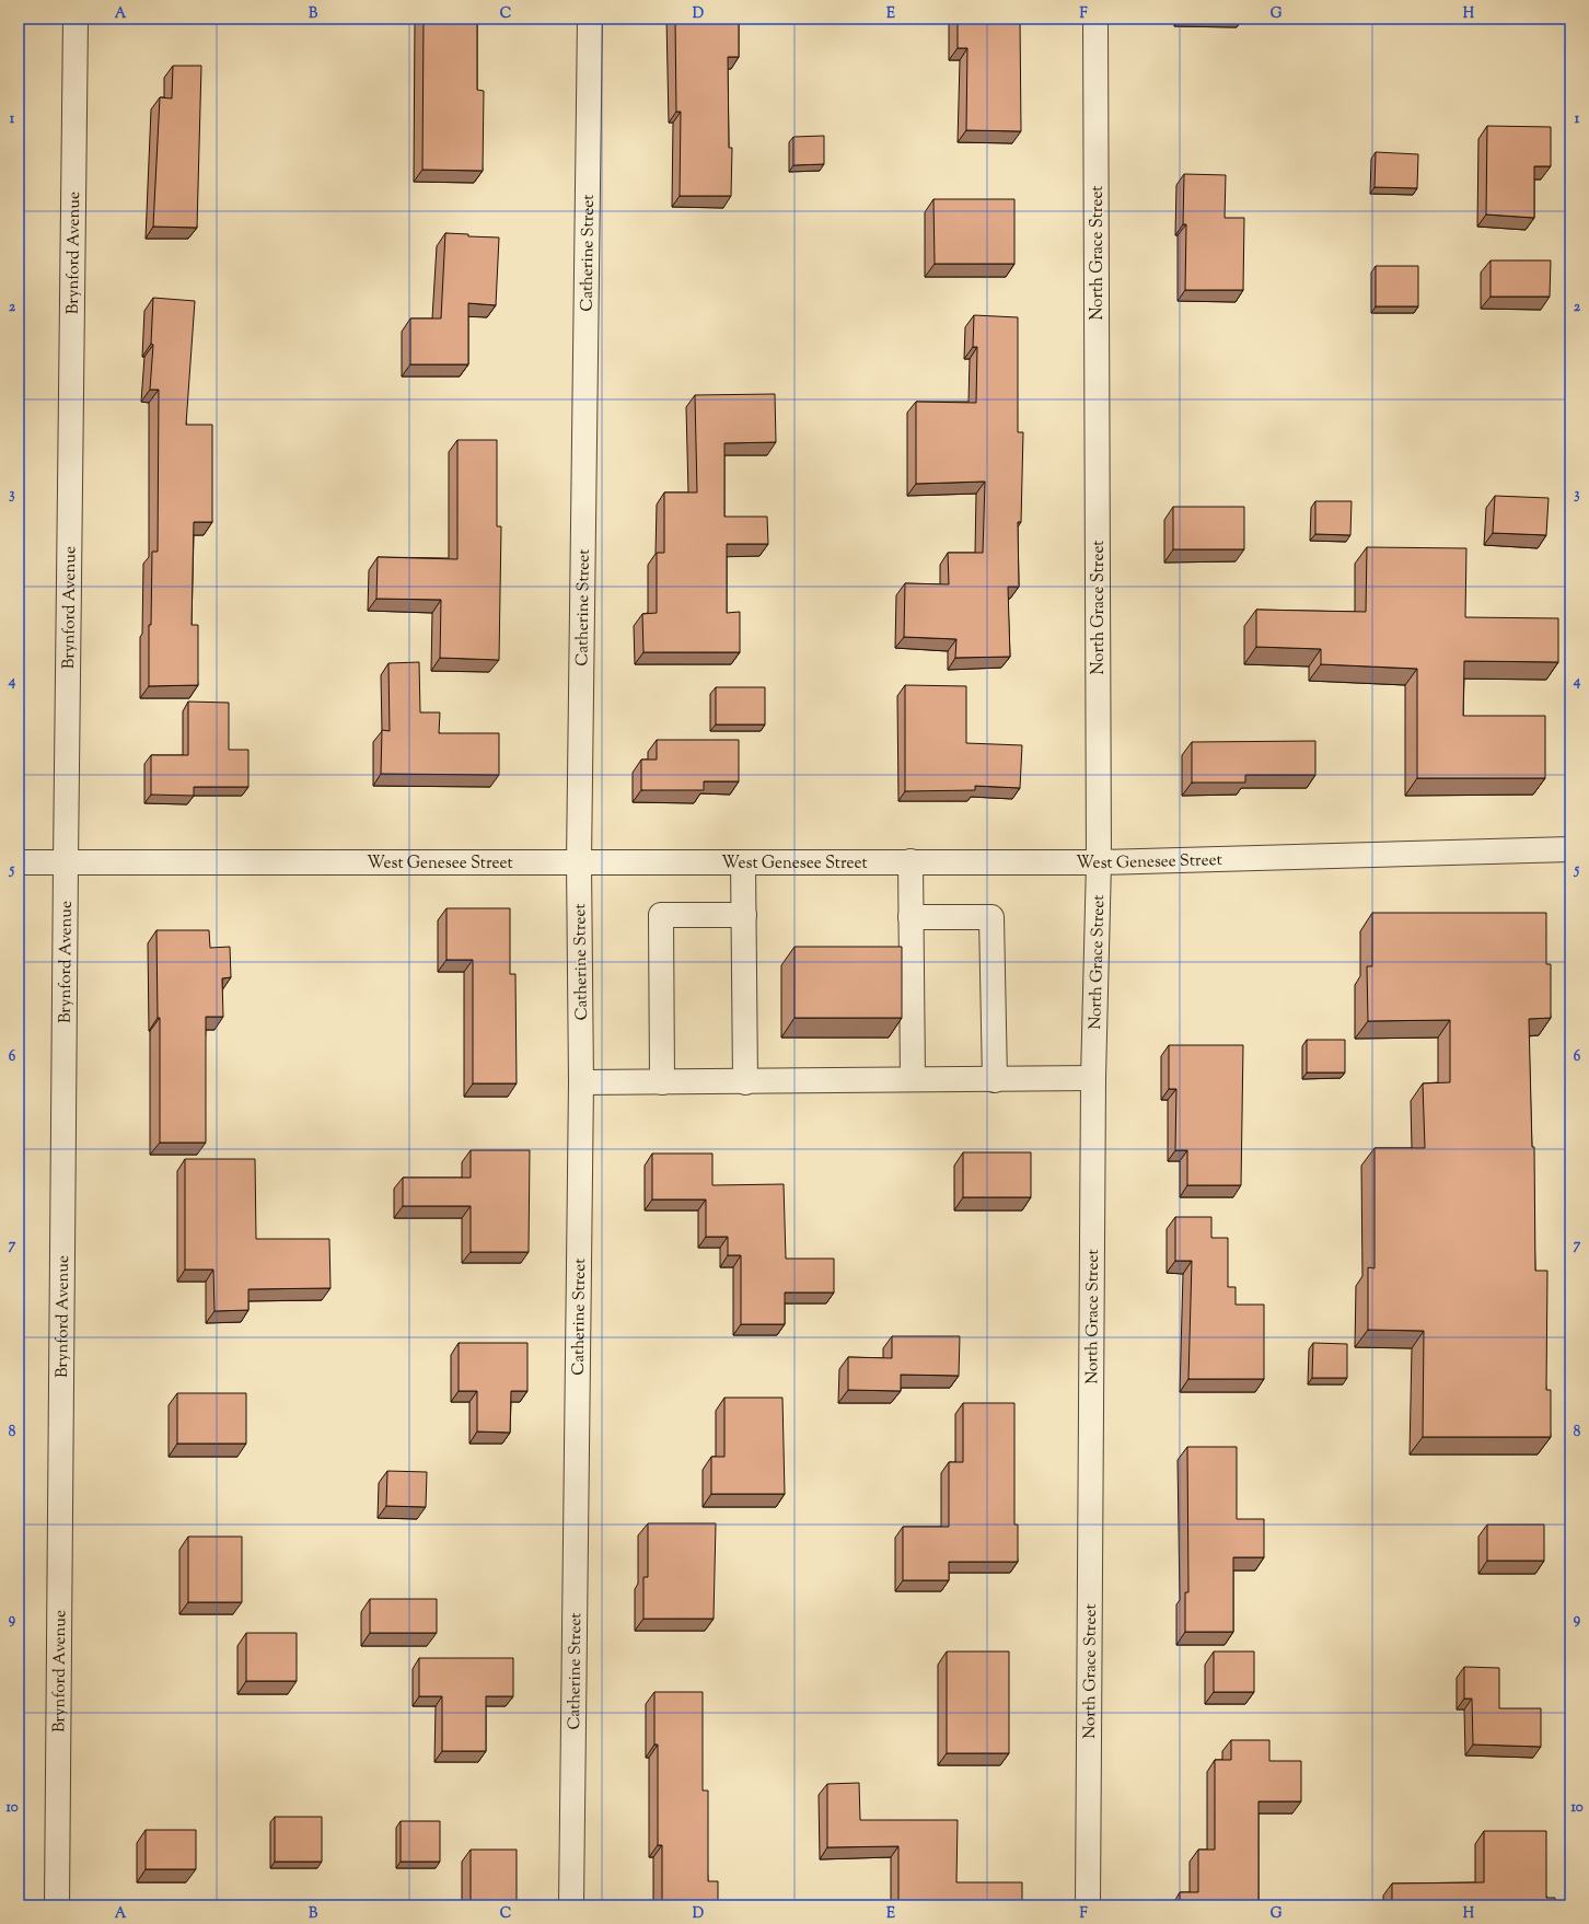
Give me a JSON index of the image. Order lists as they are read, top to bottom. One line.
{"streets":{"street":["Brynford Avenue","Catherine Street","North Grace Street","West Genesee Street"]},"crossings":[["Brynford Avenue","West Genesee Street"],["Catherine Street","West Genesee Street"],["North Grace Street","West Genesee Street"]],"grid":{"columns":["A","B","C","D","E","F","G","H"],"rows":["1","2","3","4","5","6","7","8","9","10"]}}
